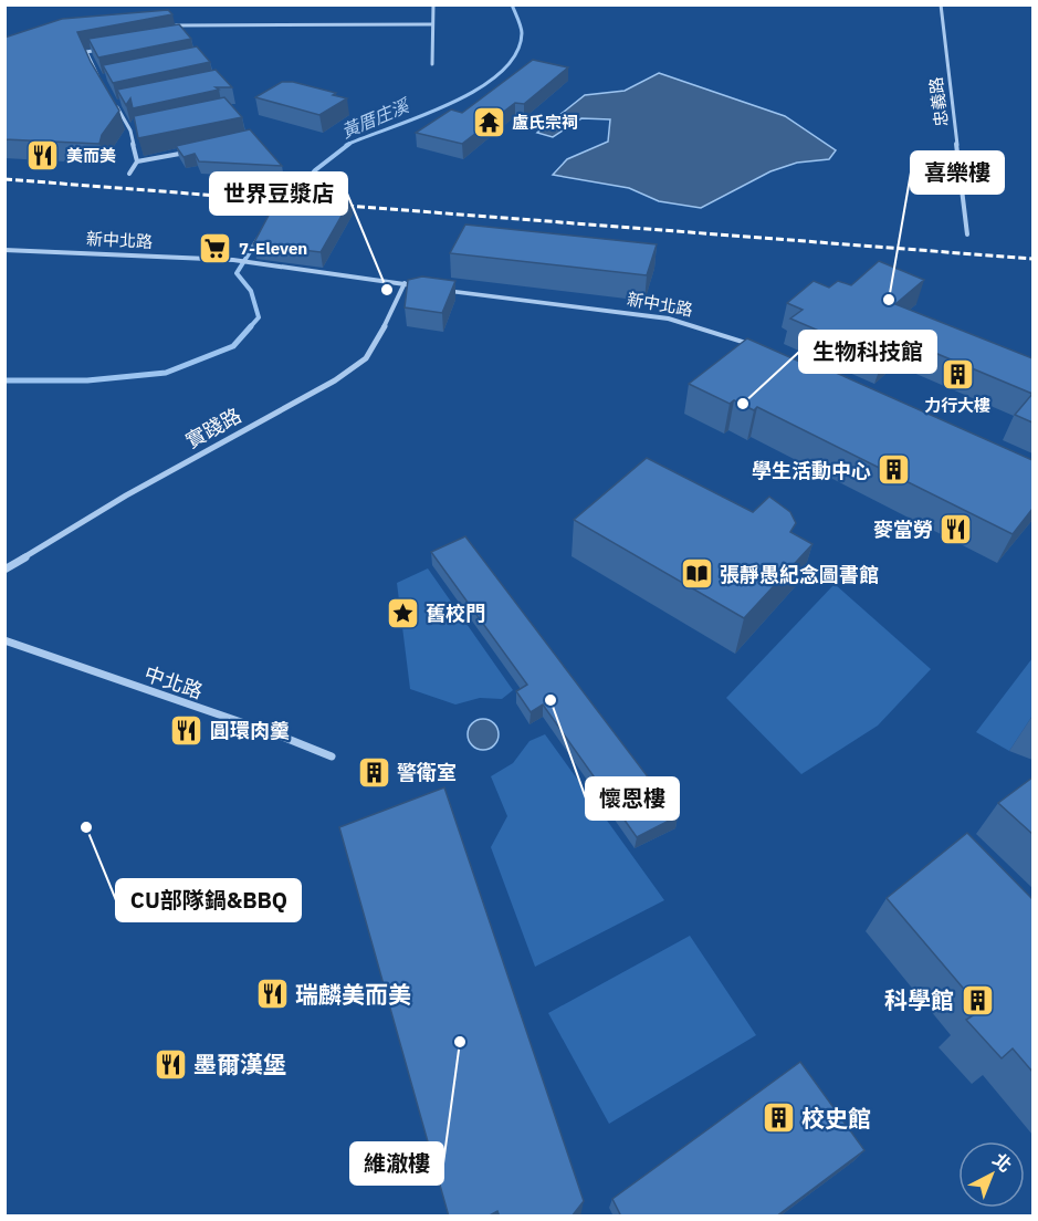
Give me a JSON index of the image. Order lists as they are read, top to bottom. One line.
{"streets":{"street":["忠義路","新中北路","實踐路","中北路"]},"crossings":[["新中北路","實踐路"]],"water":["黃厝庄溪"],"places":{"temple":["盧氏宗祠"],"restaurant":["美而美","麥當勞","圓環肉羹","瑞麟美而美","墨爾漢堡"],"supermarket":["7-Eleven"],"other":["世界豆漿店","喜樂樓","生物科技館","懷恩樓","CU部隊鍋&BBQ","維澈樓"],"building":["力行大樓","學生活動中心","警衛室","科學館","校史館"],"library":["張靜愚紀念圖書館"],"place":["舊校門"]},"north":"top right"}
